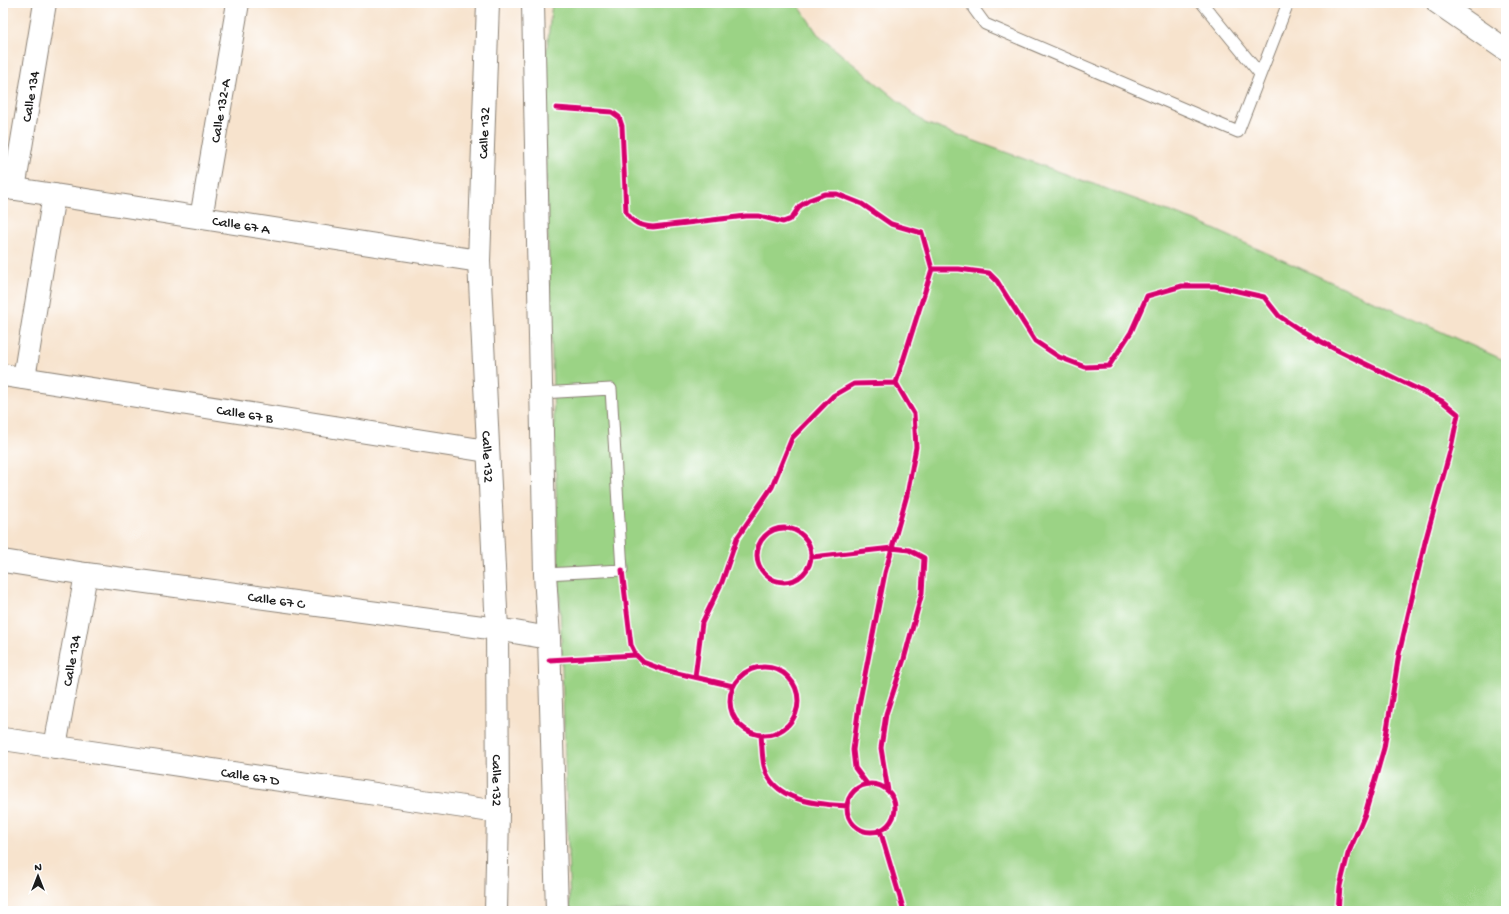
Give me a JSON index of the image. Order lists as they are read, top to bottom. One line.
{"streets":{"street":["Calle 134","Calle 132-A","Calle 132","Calle 67 A","Calle 67 B","Calle 67 C","Calle 67 D"]},"crossings":[["Calle 134","Calle 67 A"],["Calle 134","Calle 67 C"],["Calle 134","Calle 67 D"],["Calle 132-A","Calle 67 A"],["Calle 132","Calle 67 A"],["Calle 132","Calle 67 B"],["Calle 132","Calle 67 C"],["Calle 132","Calle 67 D"]],"north":"top"}
